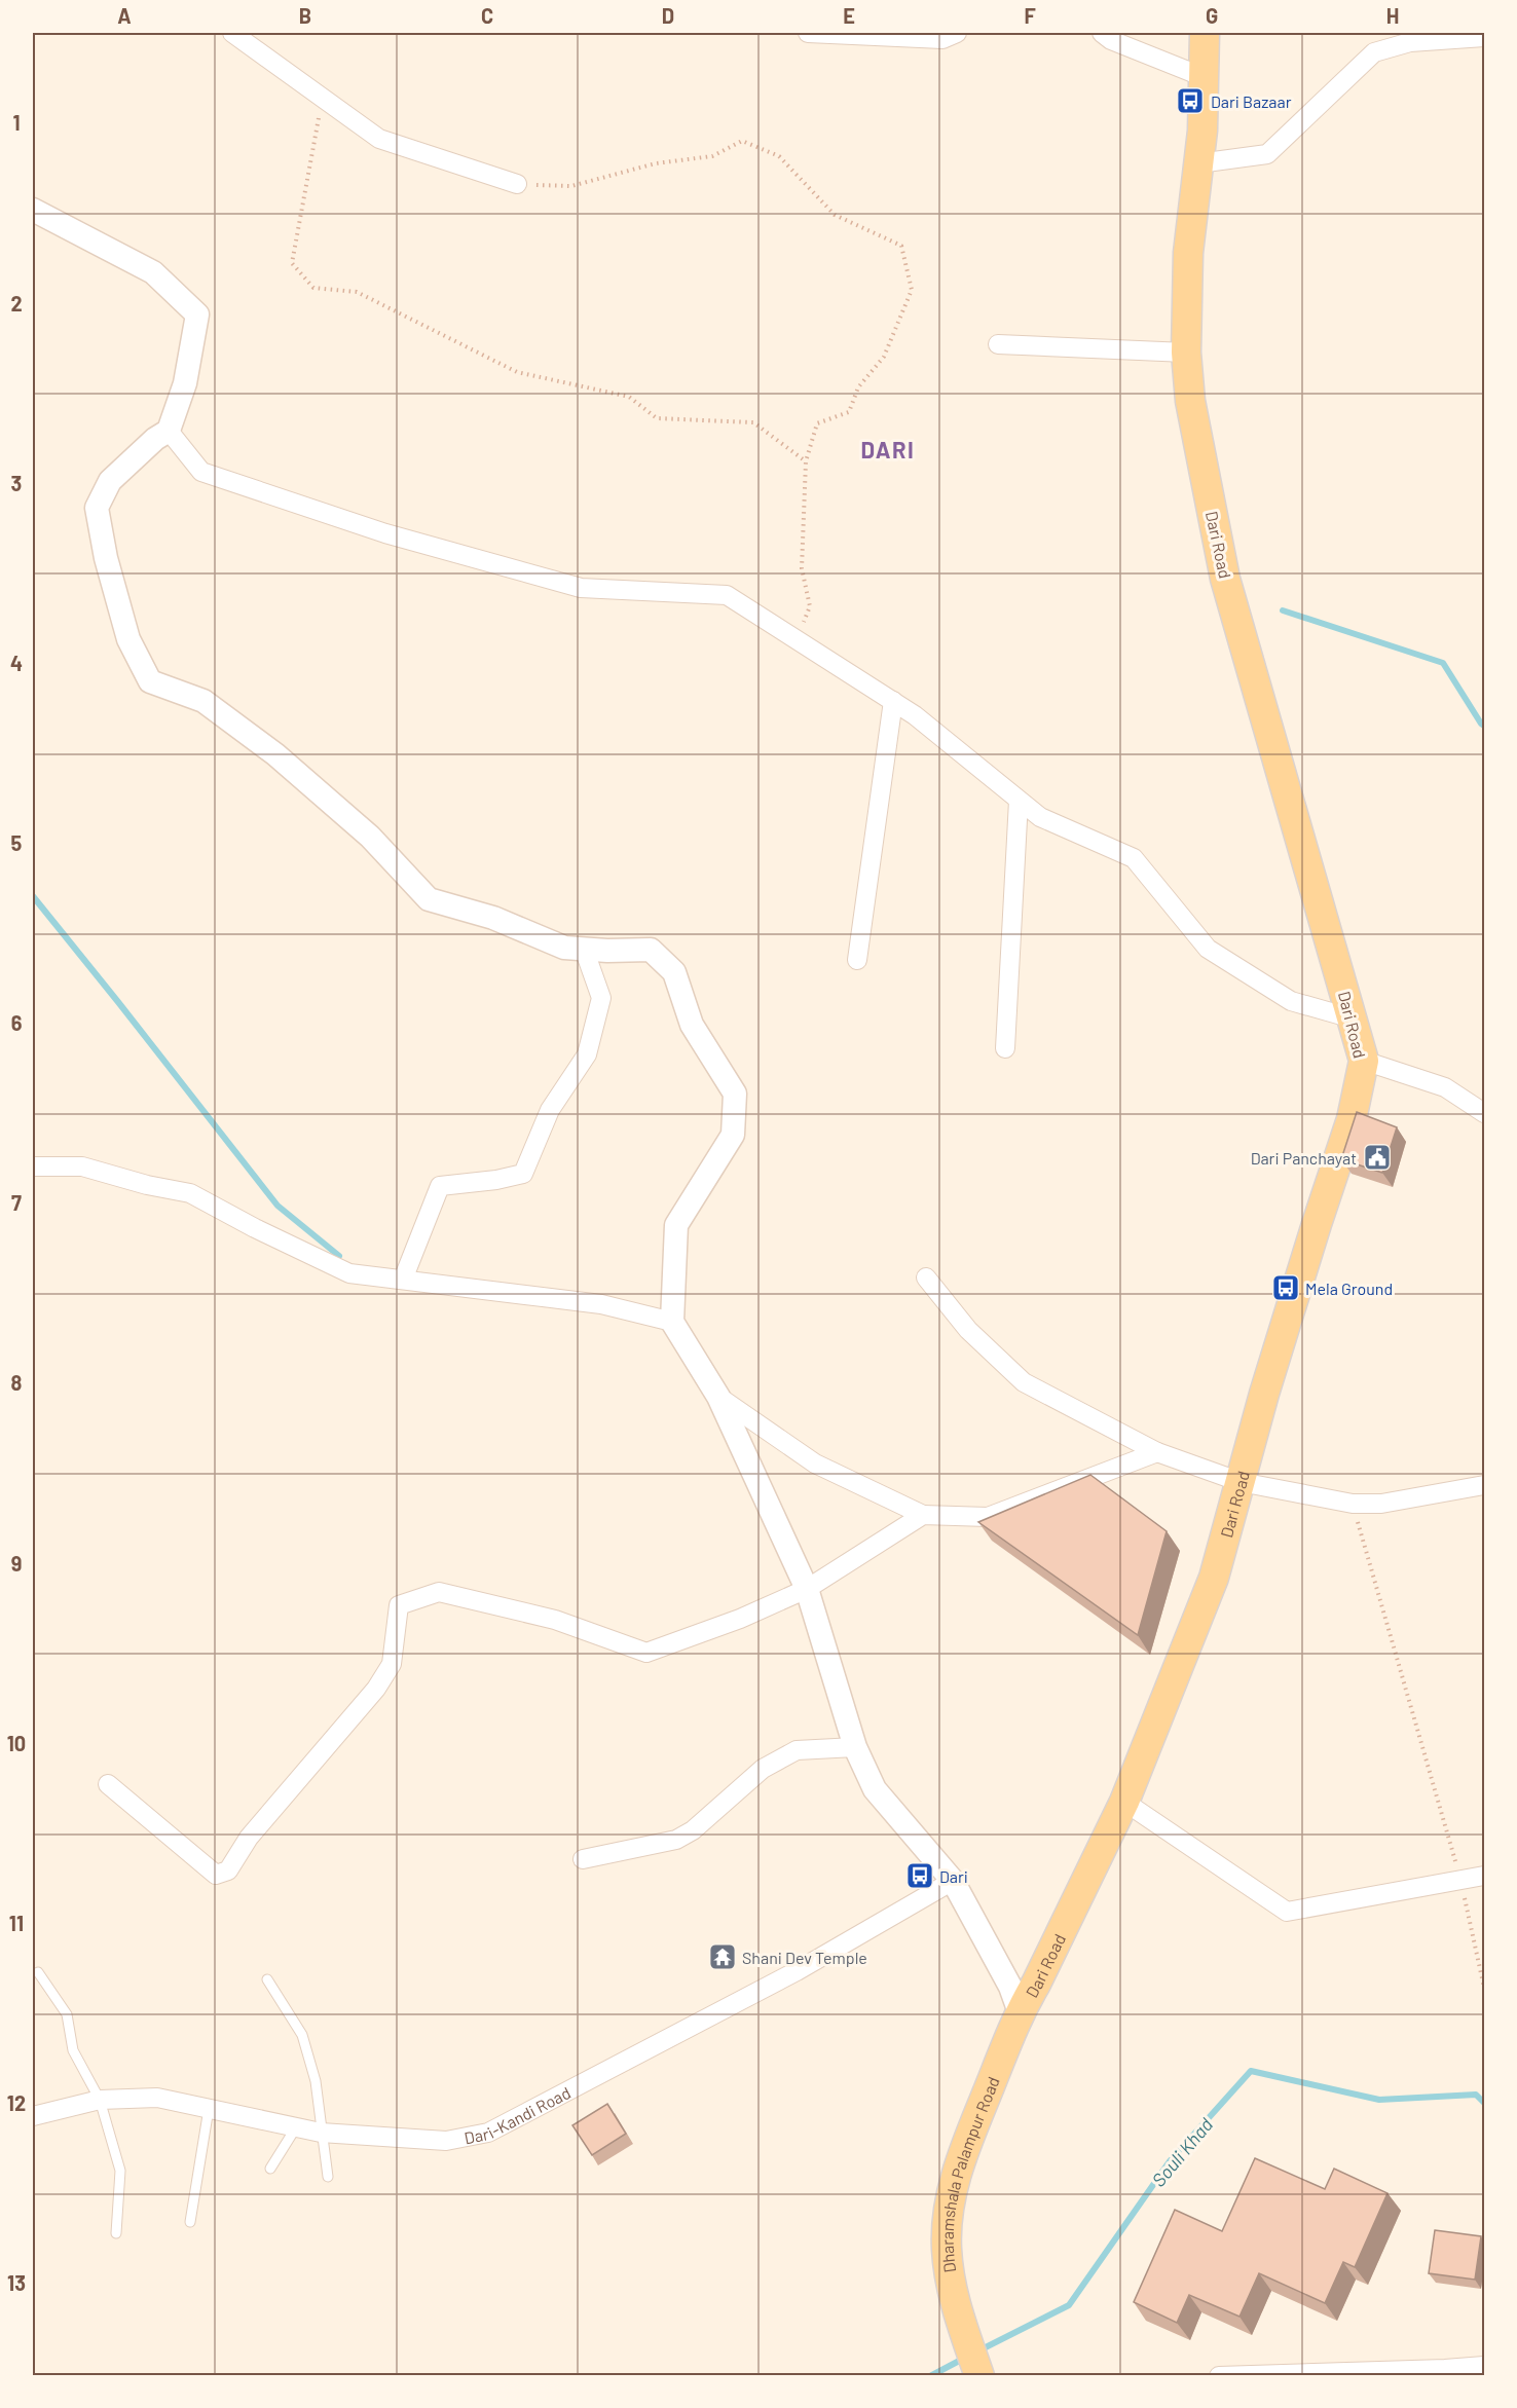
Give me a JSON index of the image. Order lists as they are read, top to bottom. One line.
{"streets":{"main road":["Dari Road","Dharamshala Palampur Road"],"street":["Dari-Kandi Road"]},"crossings":[["Dari Road","Dharamshala Palampur Road"]],"districts":["DARI"],"water":["Souli Khad"],"places":{"bus stop":["Dari Bazaar","Mela Ground","Dari"],"public building":["Dari Panchayat"],"temple":["Shani Dev Temple"]},"grid":{"columns":["A","B","C","D","E","F","G","H"],"rows":["1","2","3","4","5","6","7","8","9","10","11","12","13"]}}
